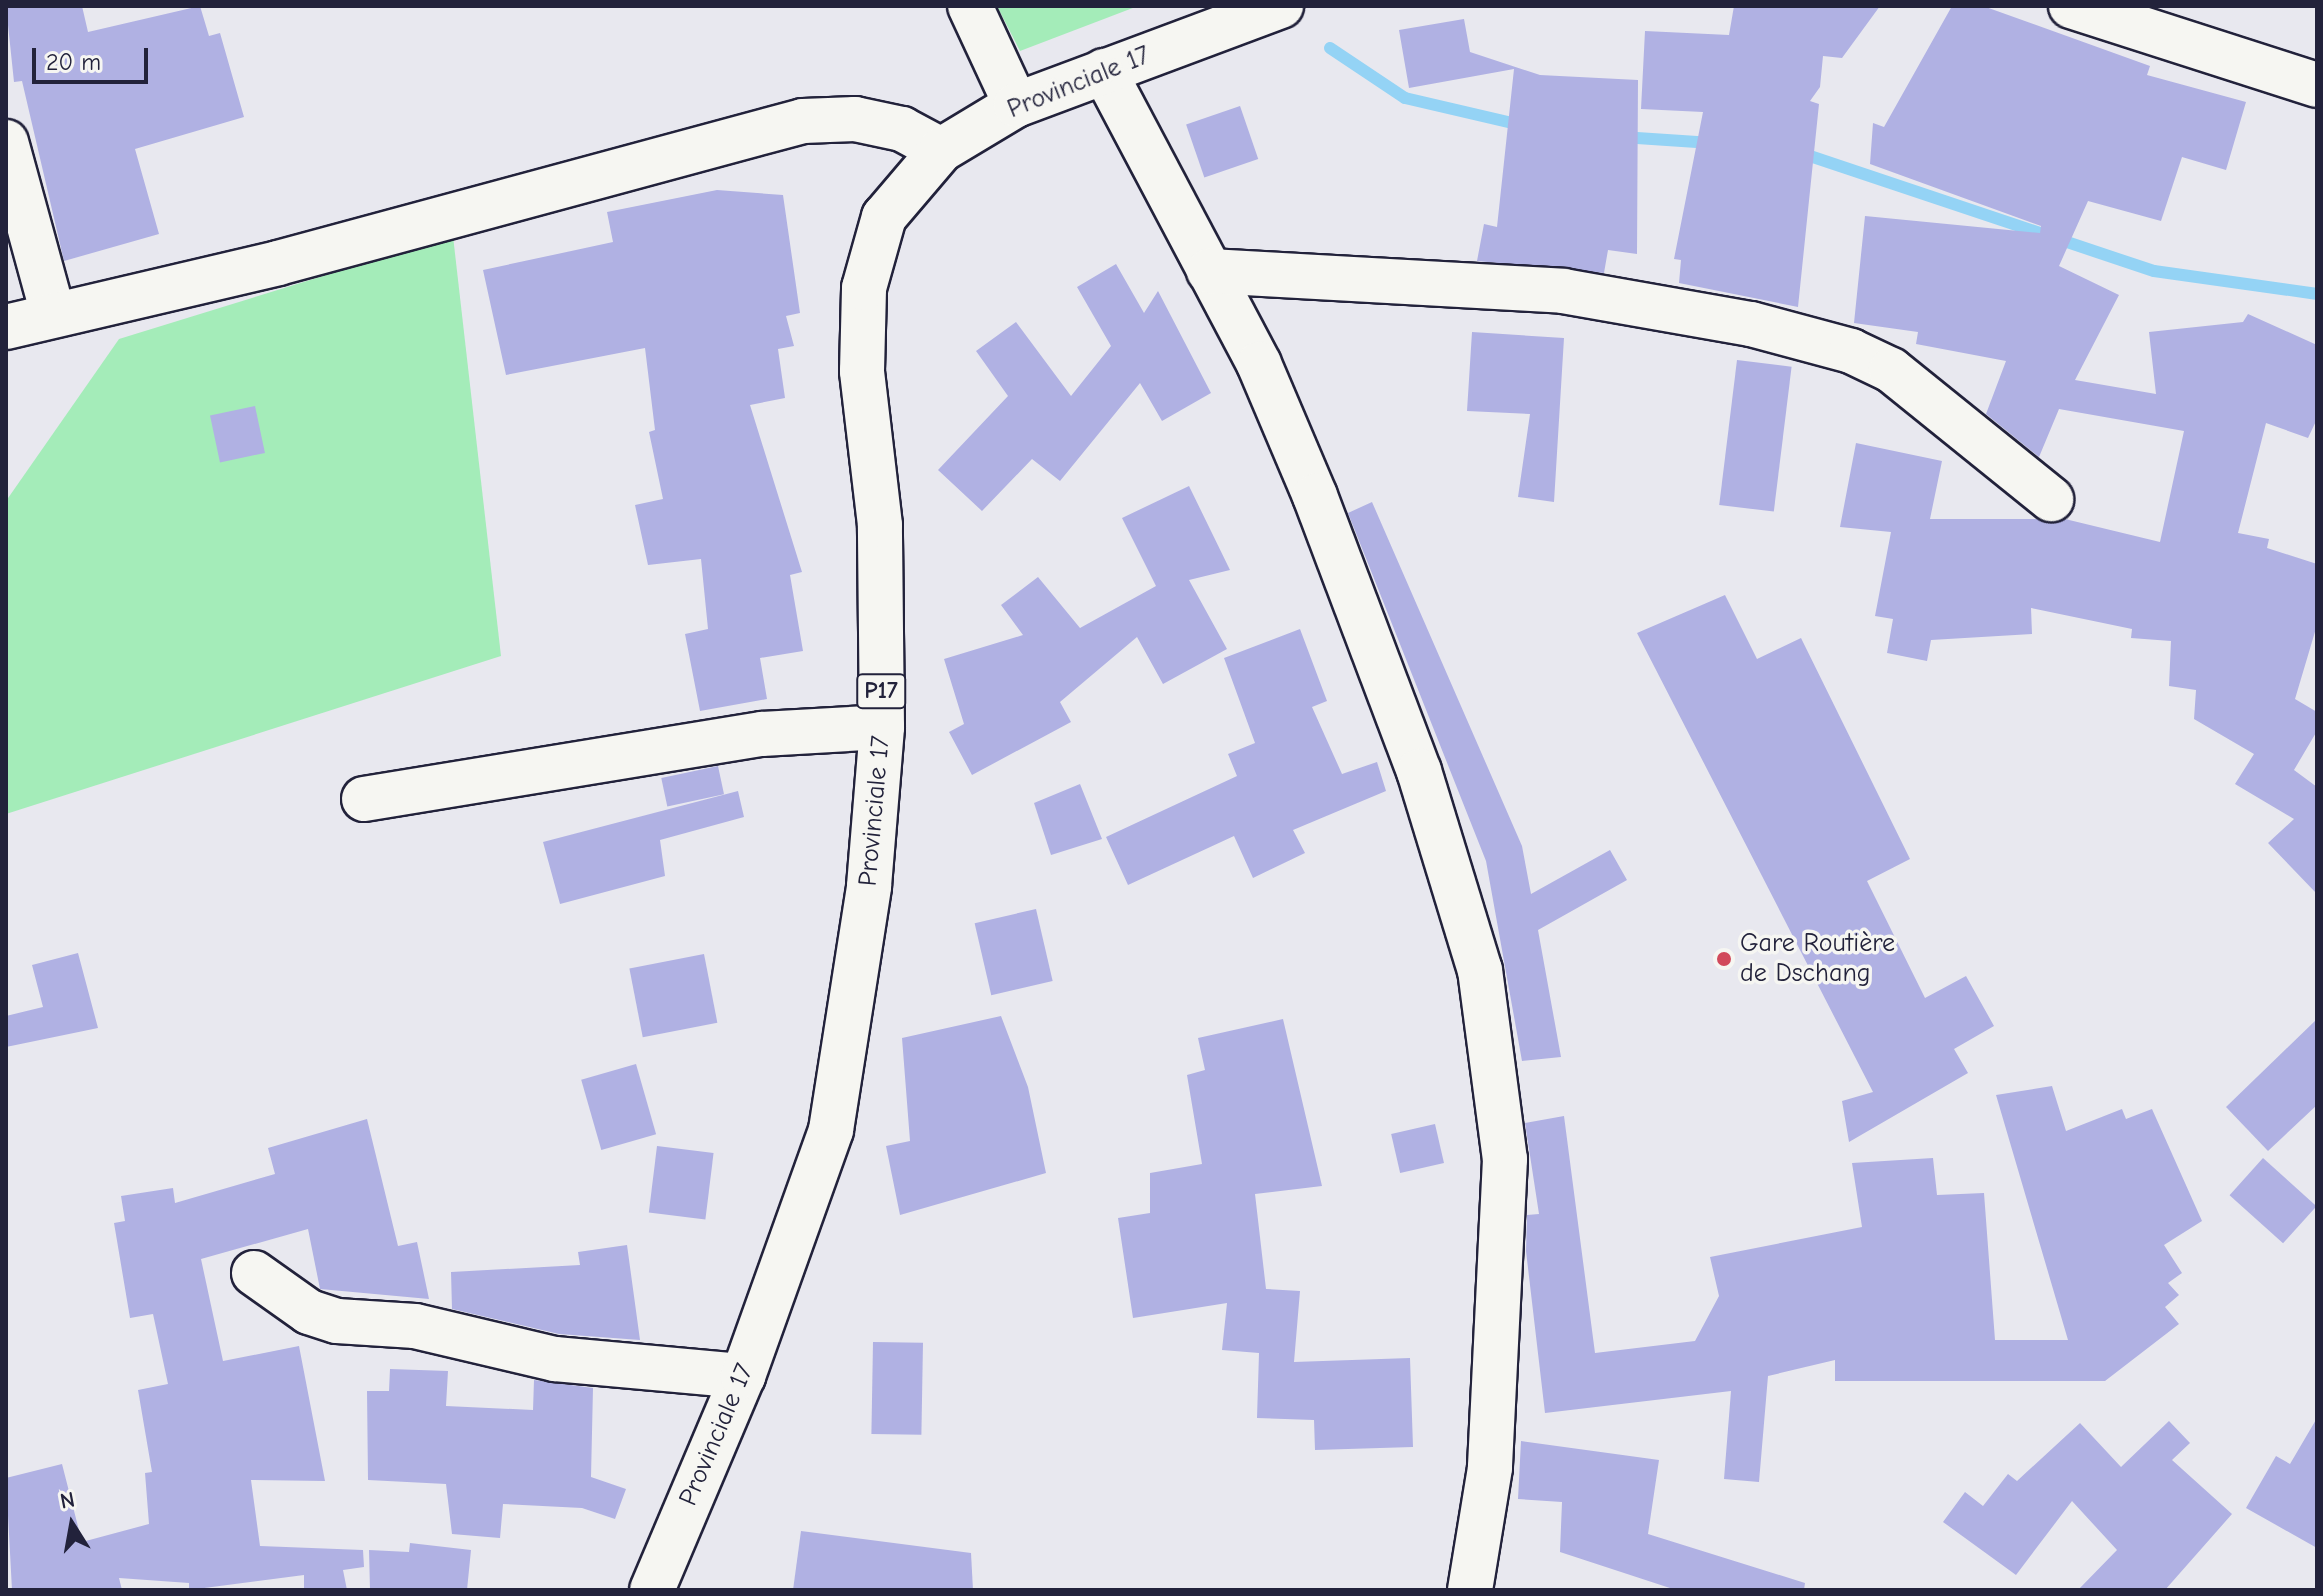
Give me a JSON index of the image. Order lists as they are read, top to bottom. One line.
{"streets":{"street":["Provinciale 17","P17"]},"places":["Gare Routière de Dschang"],"scale_bar":"20 m","north":"top"}
